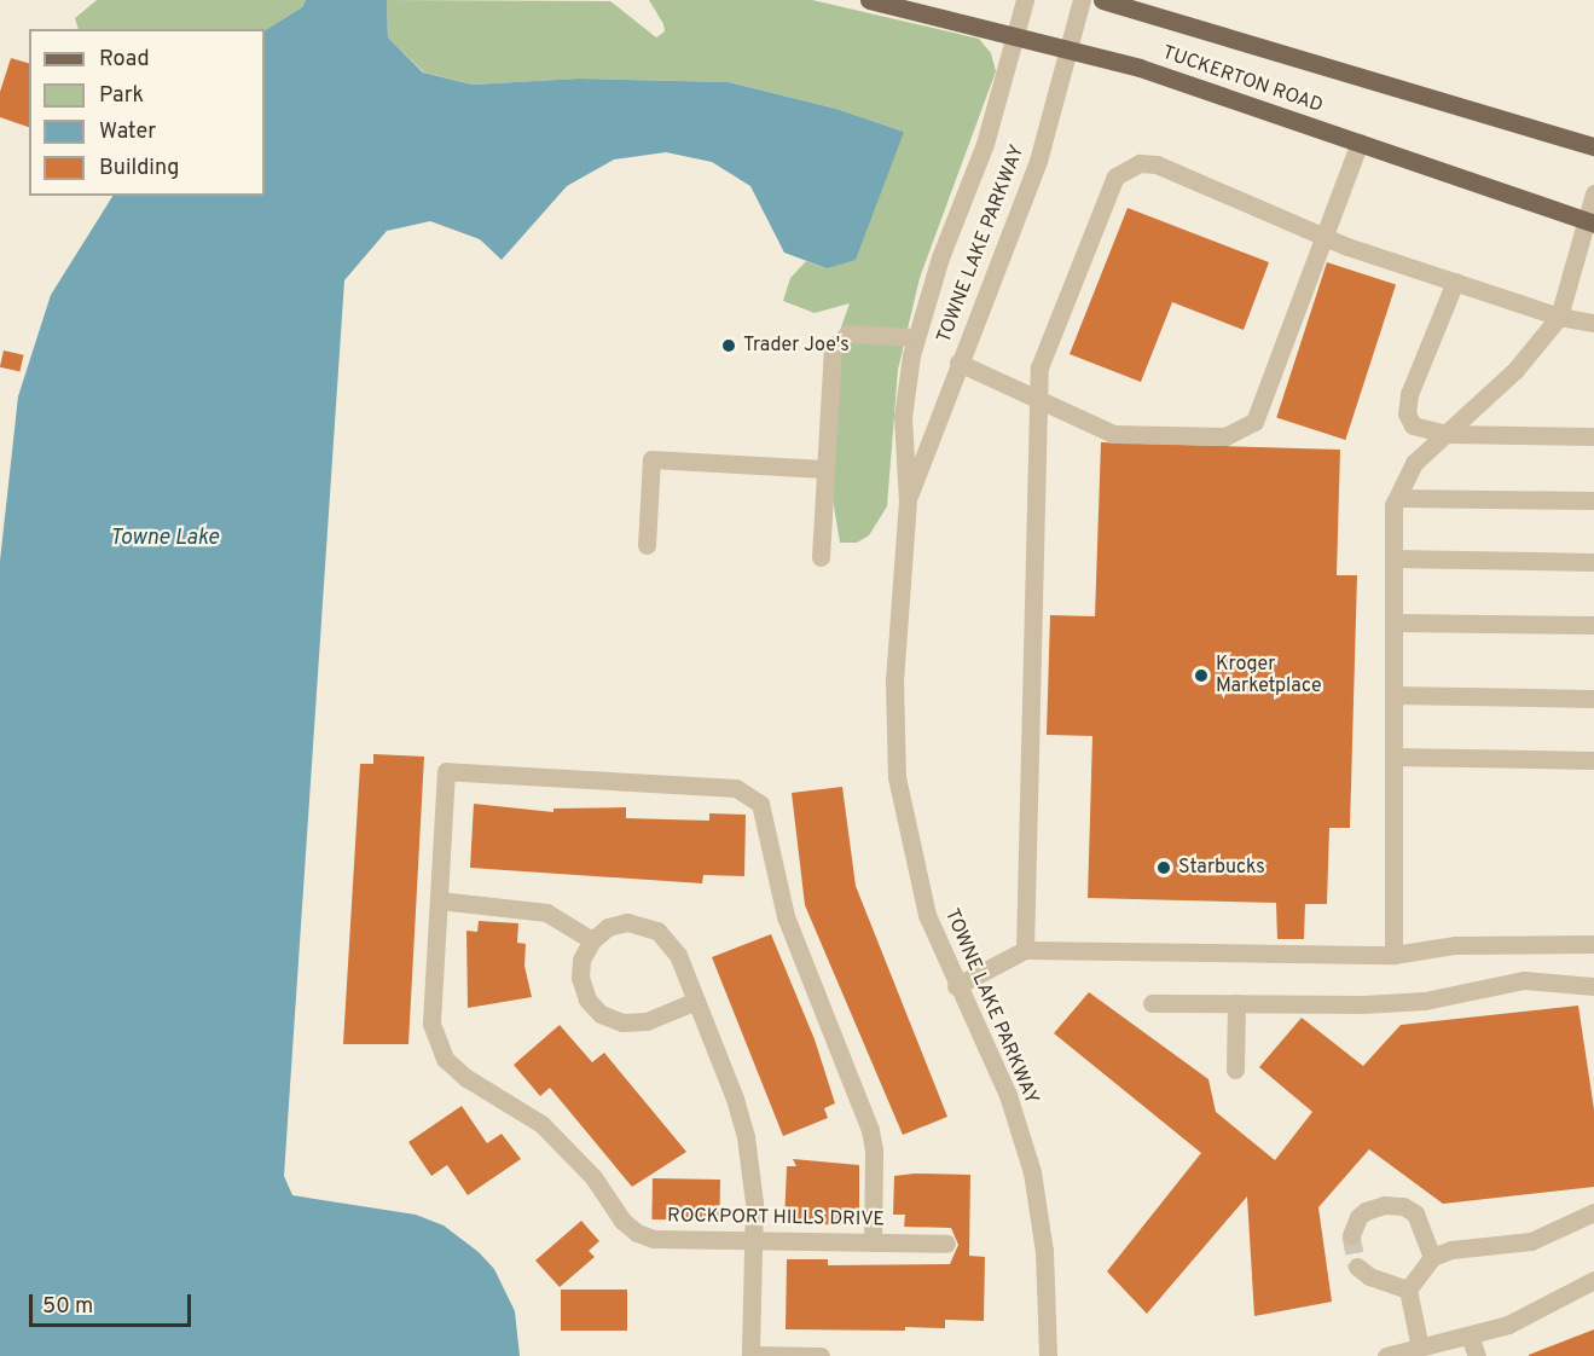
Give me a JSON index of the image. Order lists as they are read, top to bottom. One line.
{"streets":{"main road":["TUCKERTON ROAD"],"street":["TOWNE LAKE PARKWAY","ROCKPORT HILLS DRIVE"]},"crossings":[["TUCKERTON ROAD","TOWNE LAKE PARKWAY"]],"water":["Towne Lake"],"places":["Trader Joe's","Kroger Marketplace","Starbucks"],"legend":["Road","Park","Water","Building"],"scale_bar":"50 m"}
